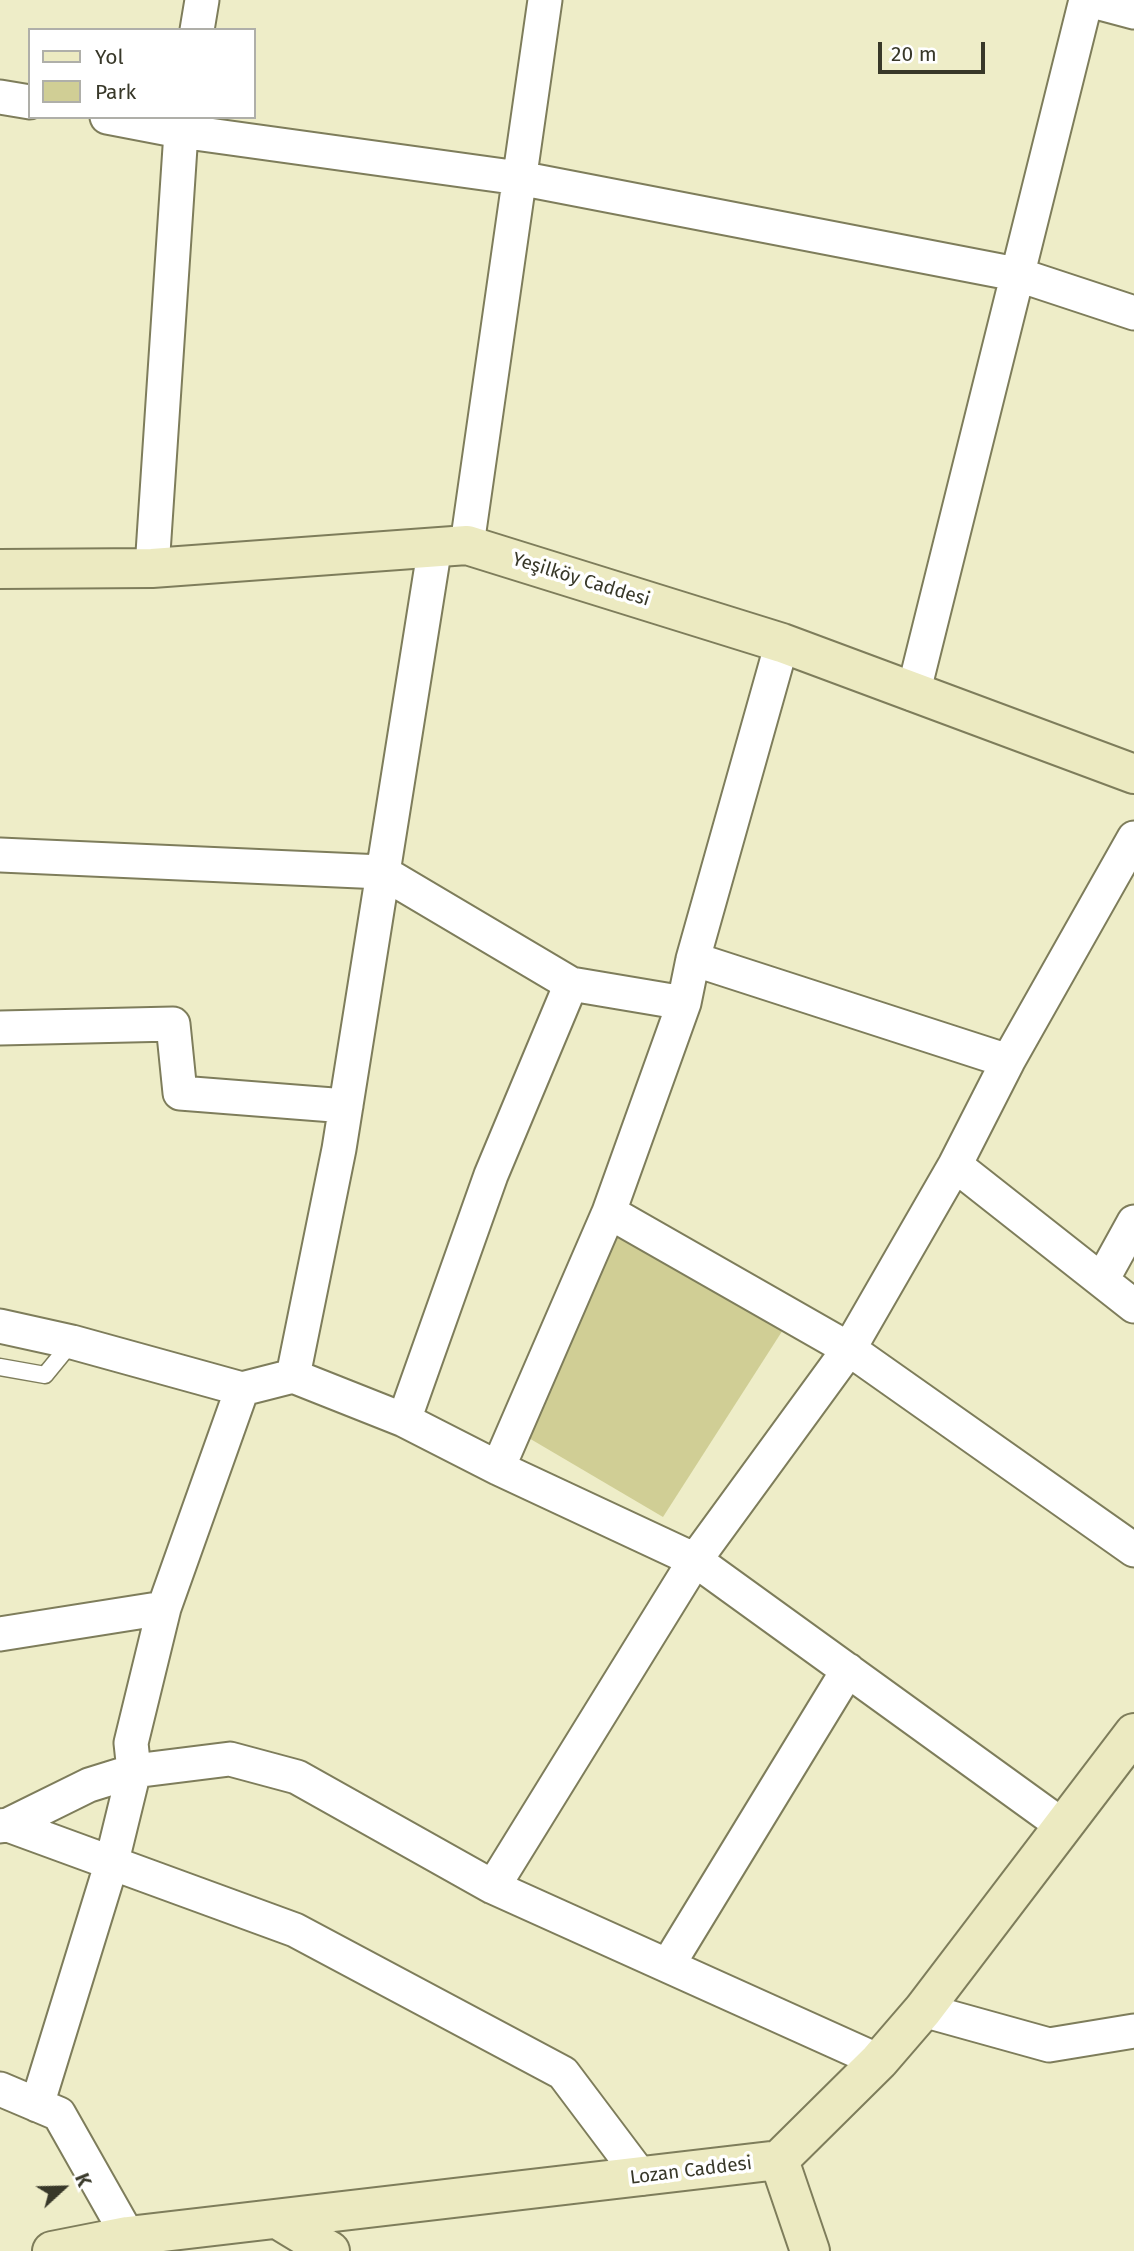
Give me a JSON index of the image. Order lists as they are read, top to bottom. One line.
{"streets":{"main road":["Yeşilköy Caddesi","Lozan Caddesi"]},"legend":["Yol","Park"],"scale_bar":"20 m","north":"right"}
